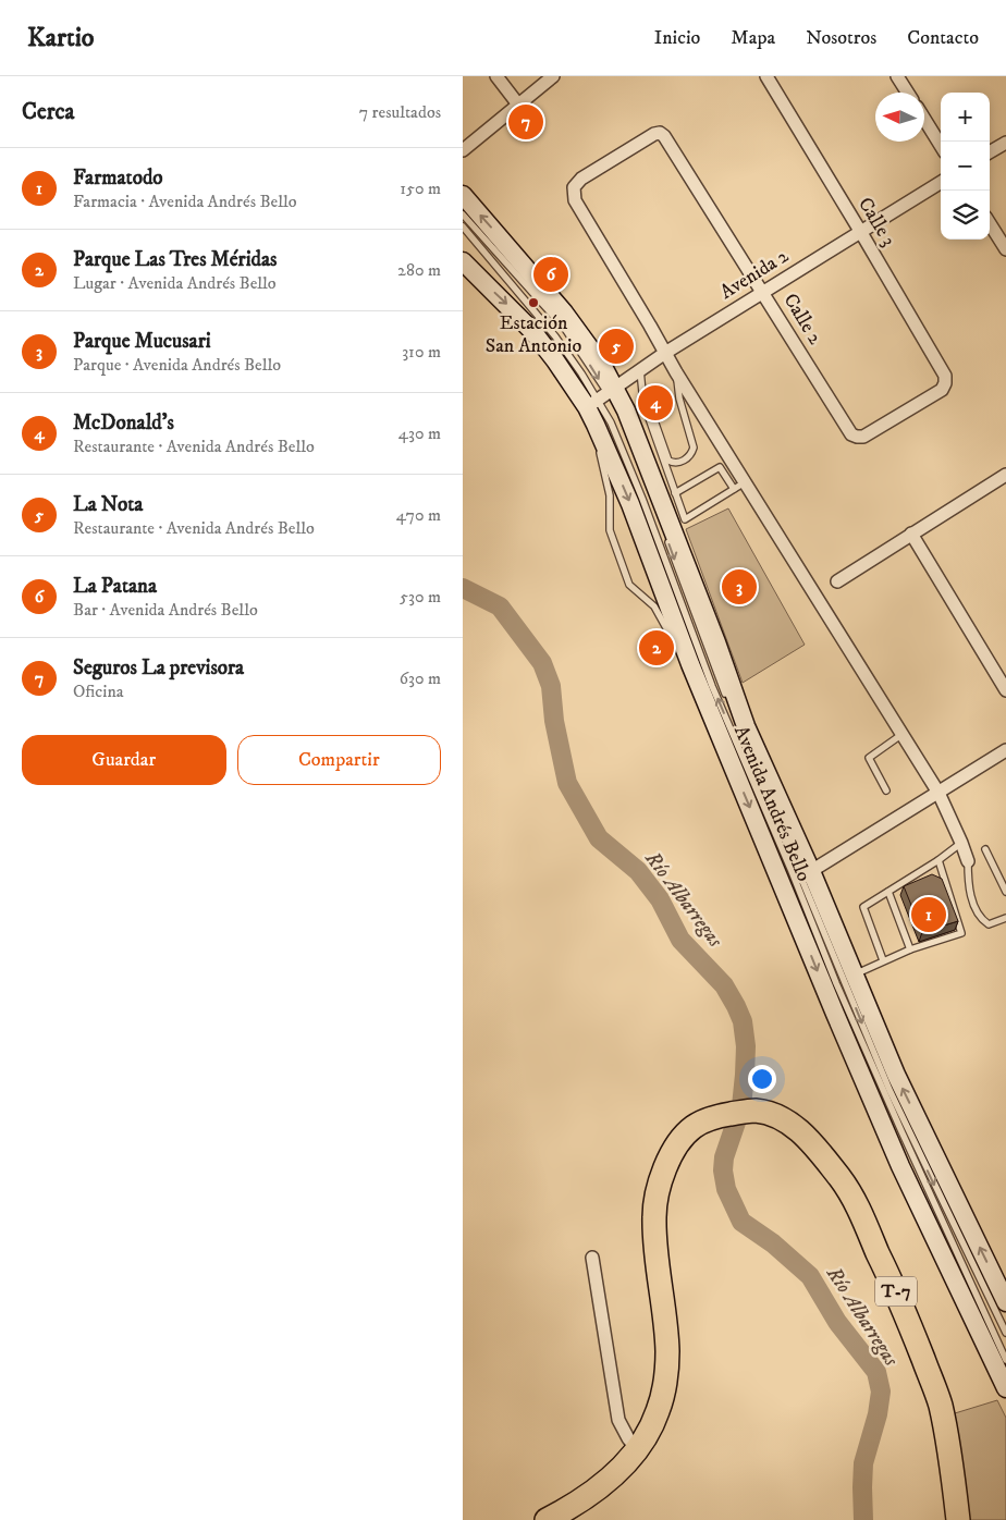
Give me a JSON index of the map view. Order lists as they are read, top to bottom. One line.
{"streets":{"highway":["T-7"],"street":["Calle 3","Avenida 2","Calle 2","Avenida Andrés Bello"]},"crossings":[["Calle 3","Avenida 2"],["Calle 3","Calle 2"],["Avenida 2","Calle 2"],["Avenida 2","Avenida Andrés Bello"]],"water":["Río Albarregas"],"places":["Estación San Antonio"],"north":"left","page":{"header":"Kartio","nav":["Inicio","Mapa","Nosotros","Contacto"],"heading":["Cerca","7 resultados"],"map_buttons":["+","−"],"pins":["7","6","5","4","3","2","1"],"list":[{"mark":"1","name":"Farmatodo","note":"Farmacia · Avenida Andrés Bello","value":"150 m"},{"mark":"2","name":"Parque Las Tres Méridas","note":"Lugar · Avenida Andrés Bello","value":"280 m"},{"mark":"3","name":"Parque Mucusari","note":"Parque · Avenida Andrés Bello","value":"310 m"},{"mark":"4","name":"McDonald's","note":"Restaurante · Avenida Andrés Bello","value":"430 m"},{"mark":"5","name":"La Nota","note":"Restaurante · Avenida Andrés Bello","value":"470 m"},{"mark":"6","name":"La Patana","note":"Bar · Avenida Andrés Bello","value":"530 m"},{"mark":"7","name":"Seguros La previsora","note":"Oficina","value":"630 m"}],"buttons":["Guardar","Compartir"]}}
